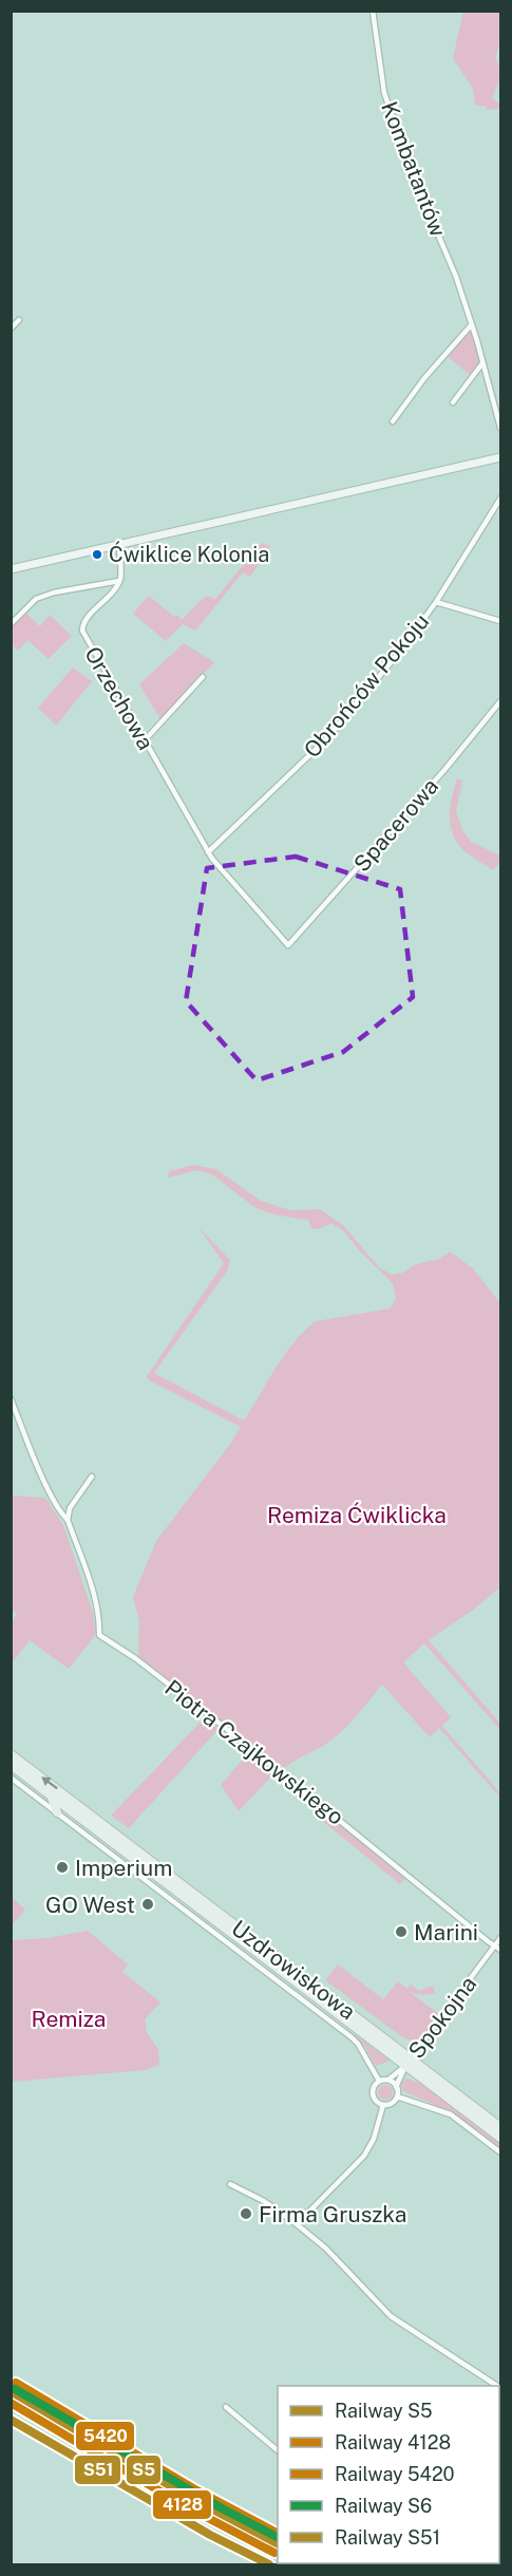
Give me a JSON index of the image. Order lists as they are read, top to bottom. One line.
{"streets":{"main road":["Uzdrowiskowa"],"street":["Kombatantów","Obrońców Pokoju","Orzechowa","Spacerowa","Piotra Czajkowskiego","Spokojna"]},"crossings":[["Obrońców Pokoju","Orzechowa"],["Orzechowa","Spacerowa"],["Piotra Czajkowskiego","Spokojna"],["Uzdrowiskowa","Spokojna"]],"parks":["Remiza Ćwiklicka","Remiza"],"places":["Ćwiklice Kolonia","Imperium","GO West","Marini","Firma Gruszka"],"lines":["rail line 5420","rail line S6","rail line S5","rail line 4128","rail line S51"],"legend":["Railway S5","Railway 4128","Railway 5420","Railway S6","Railway S51"]}
